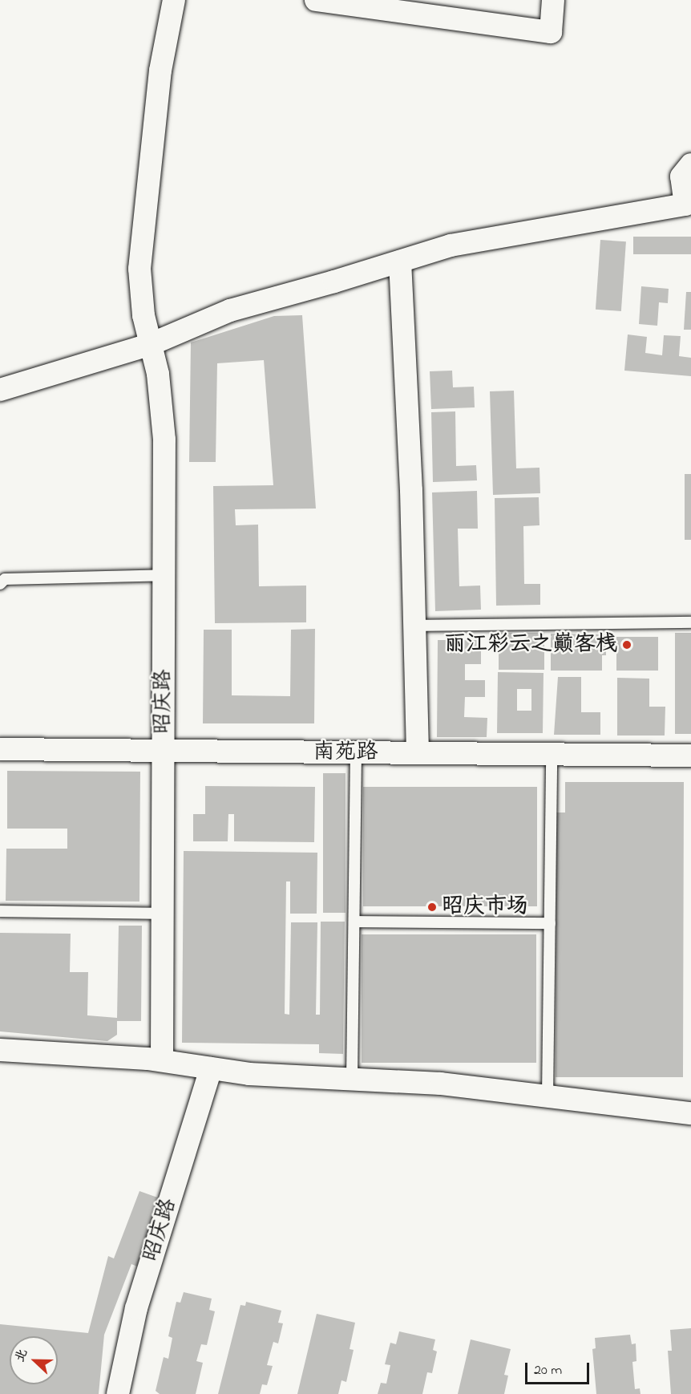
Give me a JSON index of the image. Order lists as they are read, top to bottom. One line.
{"streets":{"street":["昭庆路","南苑路"]},"crossings":[["昭庆路","南苑路"]],"places":["丽江彩云之巅客栈","昭庆市场"],"scale_bar":"20 m","north":"left"}
